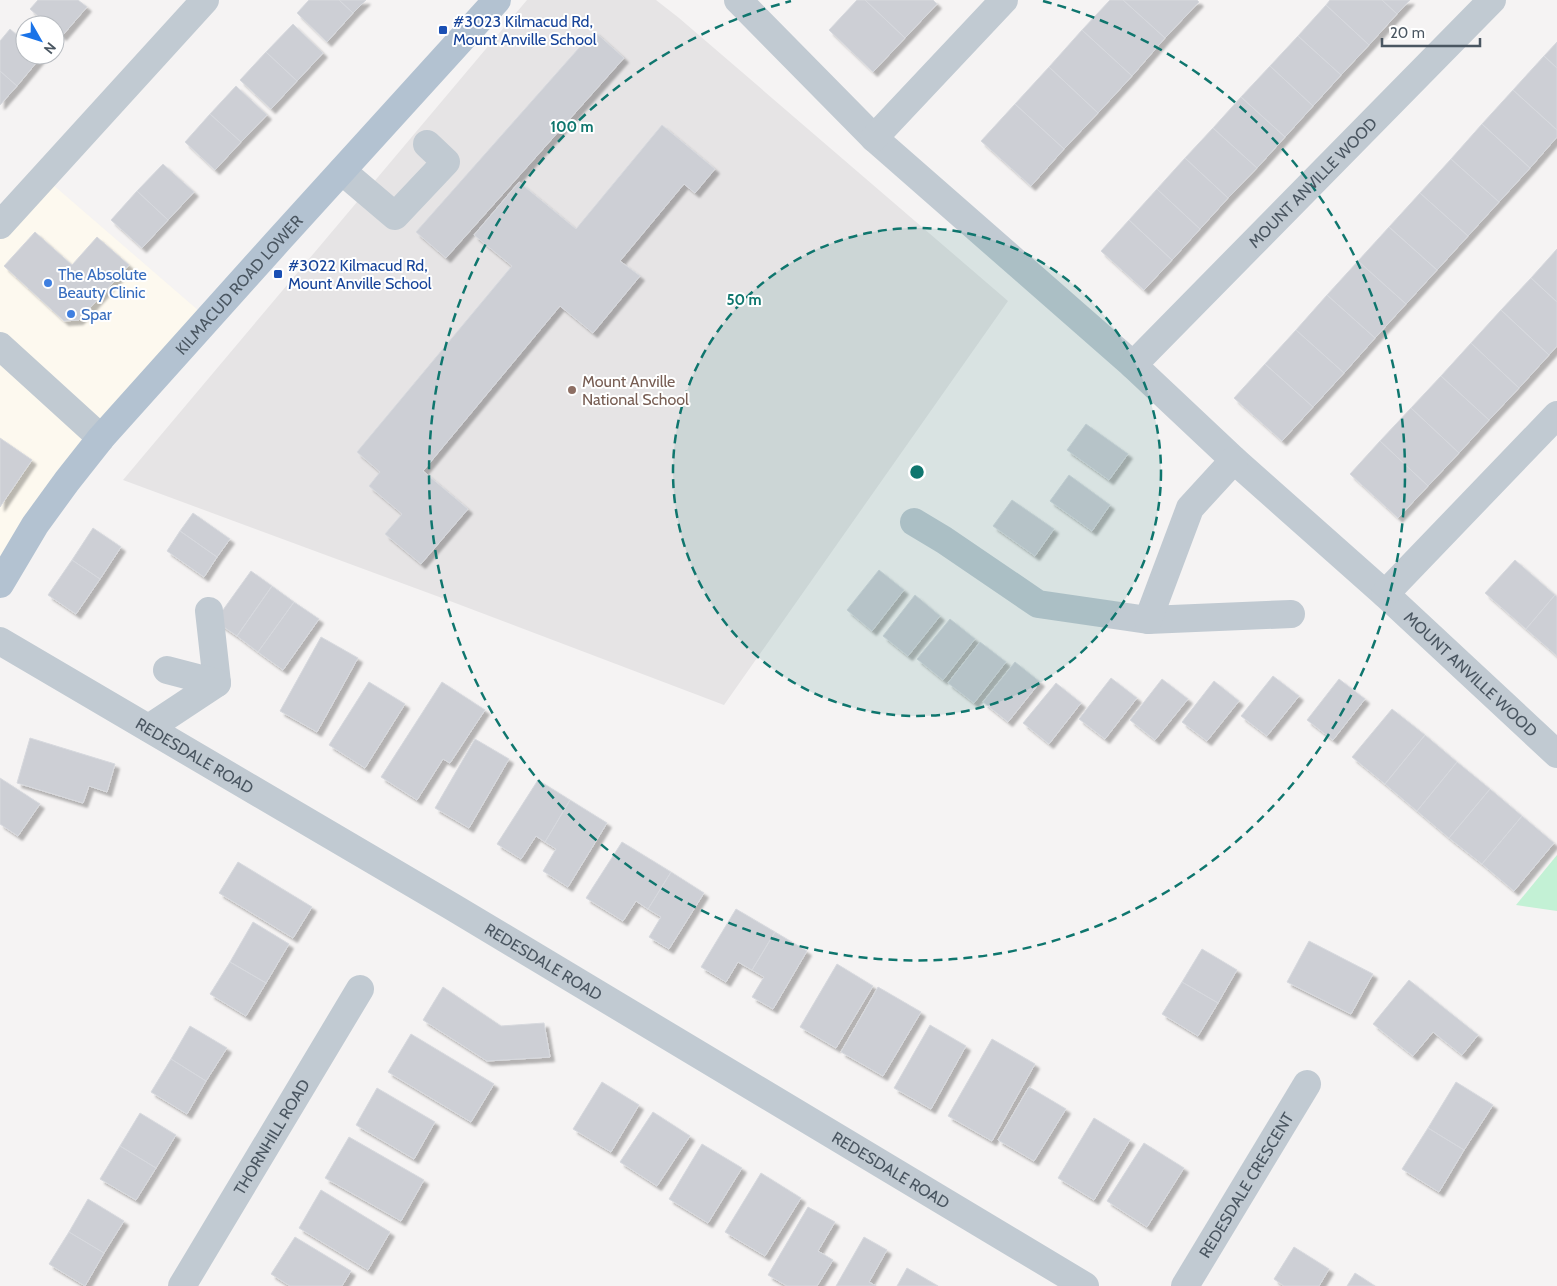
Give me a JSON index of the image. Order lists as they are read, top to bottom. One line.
{"streets":{"main road":["KILMACUD ROAD LOWER"],"street":["MOUNT ANVILLE WOOD","REDESDALE ROAD","THORNHILL ROAD","REDESDALE CRESCENT"]},"places":{"transit":["#3023 Kilmacud Rd, Mount Anville School","#3022 Kilmacud Rd, Mount Anville School"],"other":["The Absolute Beauty Clinic","Spar","Mount Anville National School"]},"scale_bar":"20 m","north":"bottom right","rings":["100 m","50 m"]}
